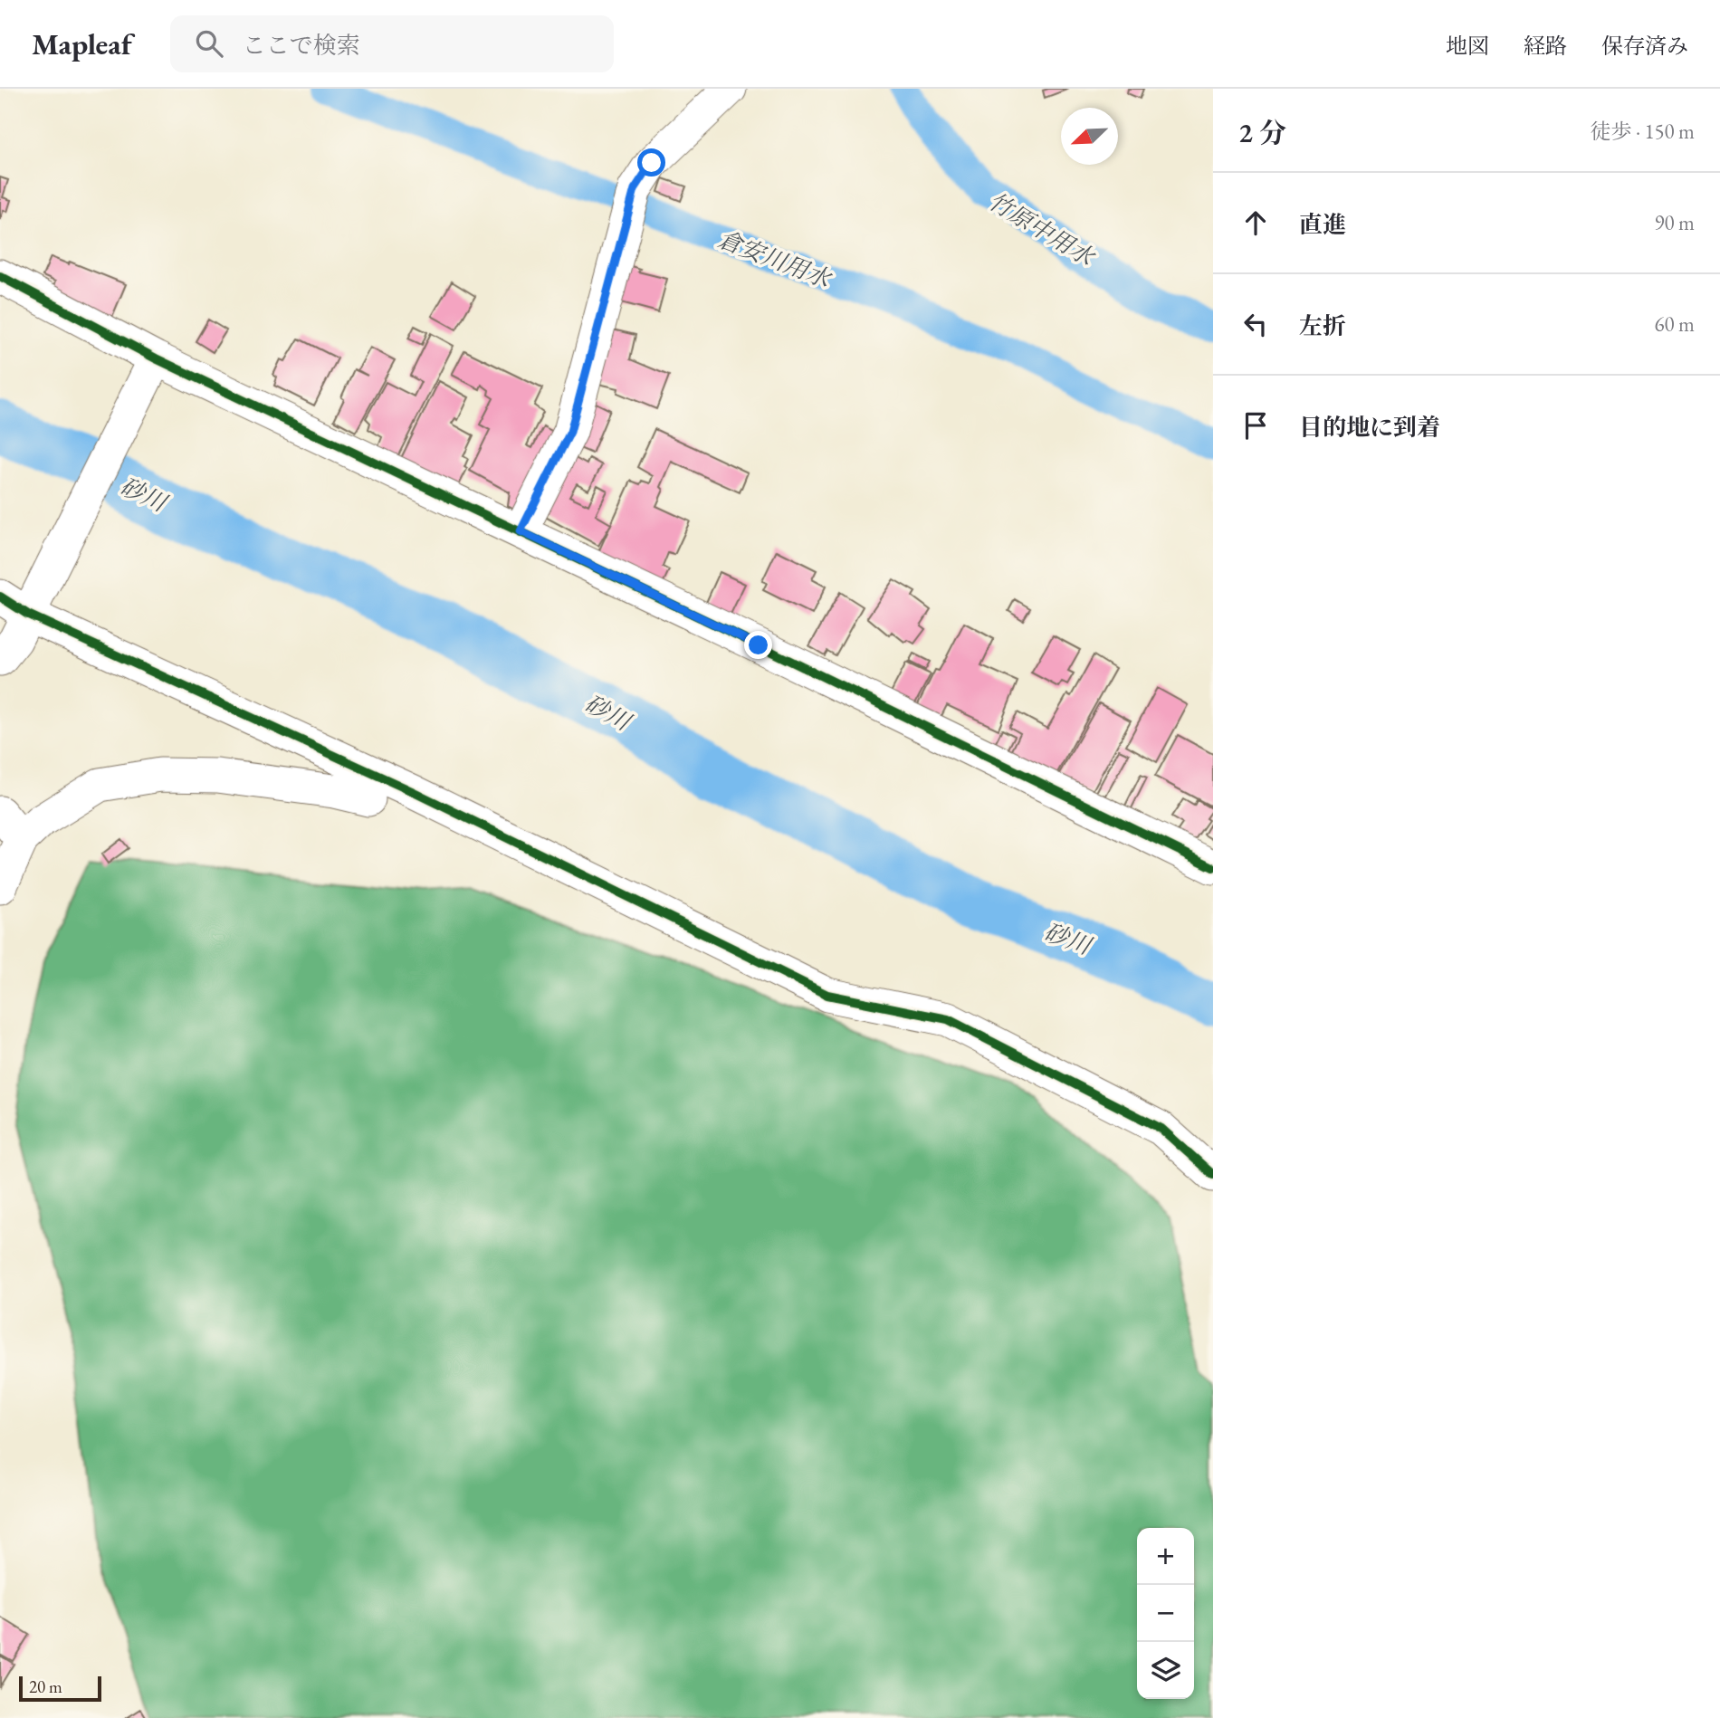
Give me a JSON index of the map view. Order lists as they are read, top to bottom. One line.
{"water":["竹原中用水","倉安川用水","砂川"],"scale_bar":"20 m","north":"bottom left","page":{"header":"Mapleaf","search":"ここで検索","nav":["地図","経路","保存済み"],"heading":["2 分","徒歩 · 150 m"],"list":[["直進","90 m"],["左折","60 m"],"目的地に到着"],"map_buttons":["+","−"],"scale":"20 m"}}
